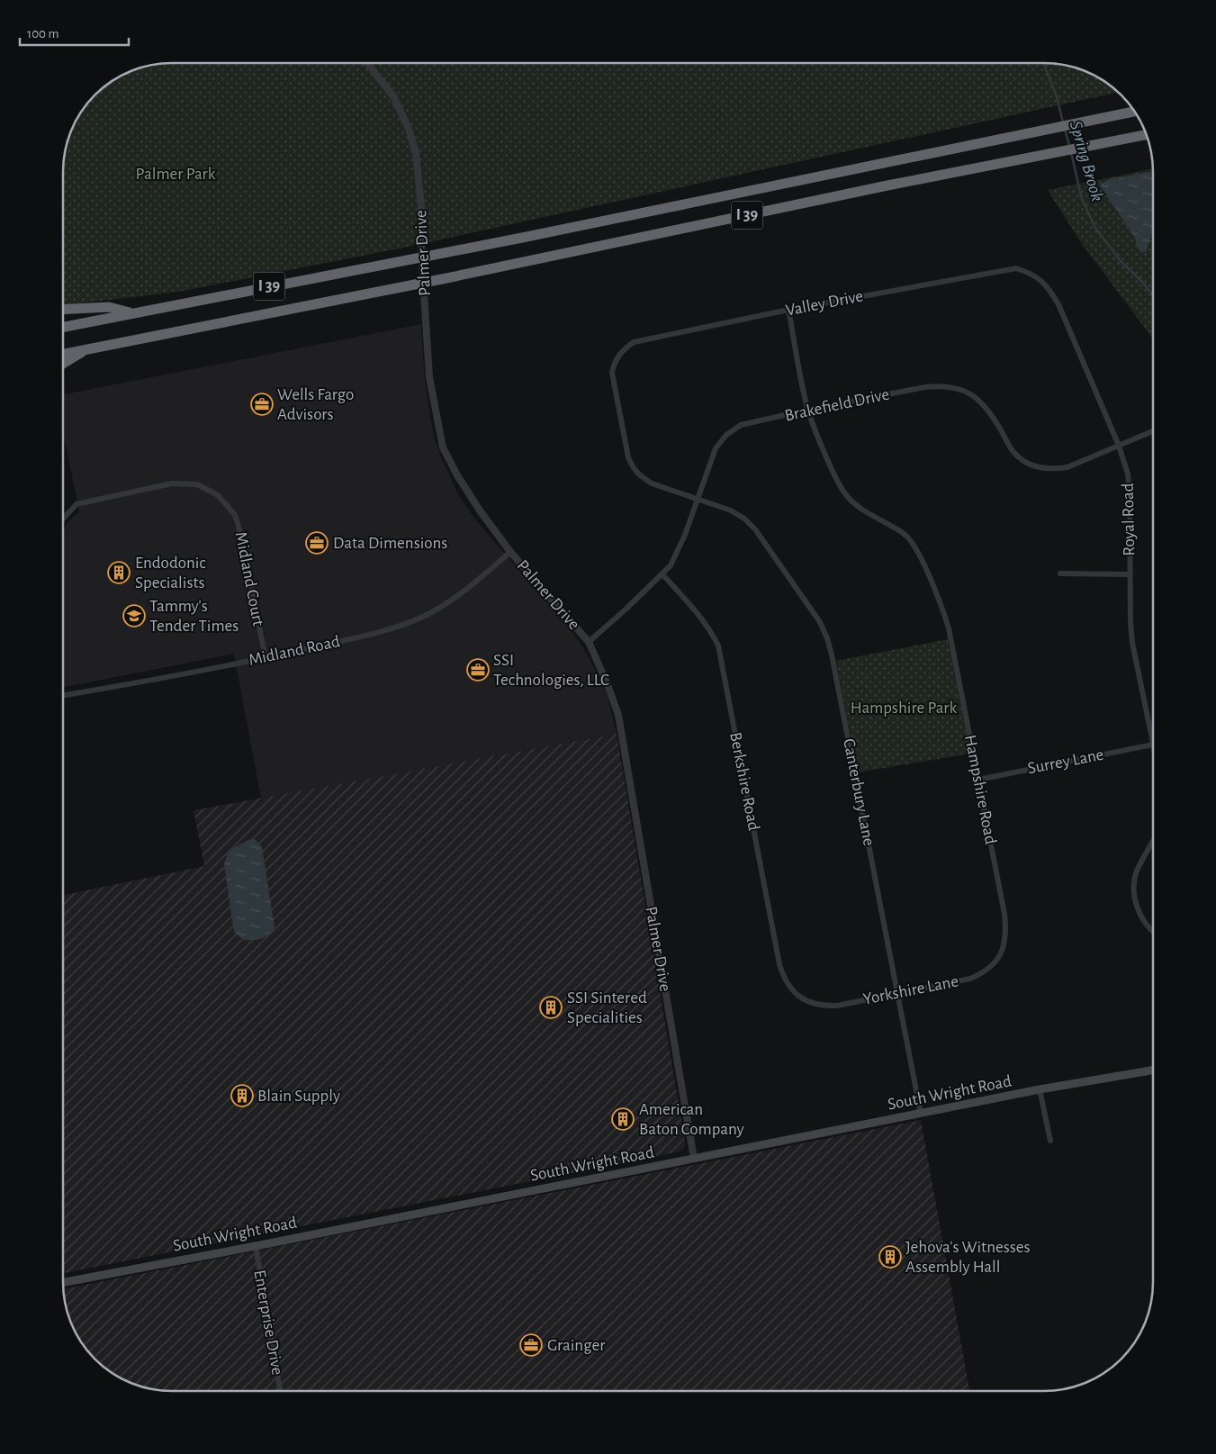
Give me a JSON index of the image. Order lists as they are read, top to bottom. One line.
{"streets":{"highway":["I 39"],"main road":["South Wright Road"],"street":["Palmer Drive","Valley Drive","Brakefield Drive","Royal Road","Midland Court","Midland Road","Surrey Lane","Berkshire Road","Hampshire Road","Canterbury Lane","Yorkshire Lane","Enterprise Drive"]},"crossings":[["Palmer Drive","Brakefield Drive"],["Palmer Drive","Midland Road"],["Palmer Drive","South Wright Road"],["Valley Drive","Royal Road"],["Valley Drive","Hampshire Road"],["Valley Drive","Canterbury Lane"],["Brakefield Drive","Royal Road"],["Brakefield Drive","Berkshire Road"],["Brakefield Drive","Hampshire Road"],["Brakefield Drive","Canterbury Lane"],["Royal Road","Surrey Lane"],["Midland Court","Midland Road"],["Surrey Lane","Hampshire Road"],["Berkshire Road","Yorkshire Lane"],["Hampshire Road","Yorkshire Lane"],["Canterbury Lane","Yorkshire Lane"],["Canterbury Lane","South Wright Road"],["South Wright Road","Enterprise Drive"]],"water":["Spring Brook"],"parks":["Palmer Park","Hampshire Park"],"places":{"office":["Wells Fargo Advisors","Data Dimensions","SSI Technologies, LLC","Grainger"],"building":["Endodonic Specialists","SSI Sintered Specialities","Blain Supply","American Baton Company","Jehova's Witnesses Assembly Hall"],"school or university":["Tammy's Tender Times"]},"scale_bar":"100 m"}
